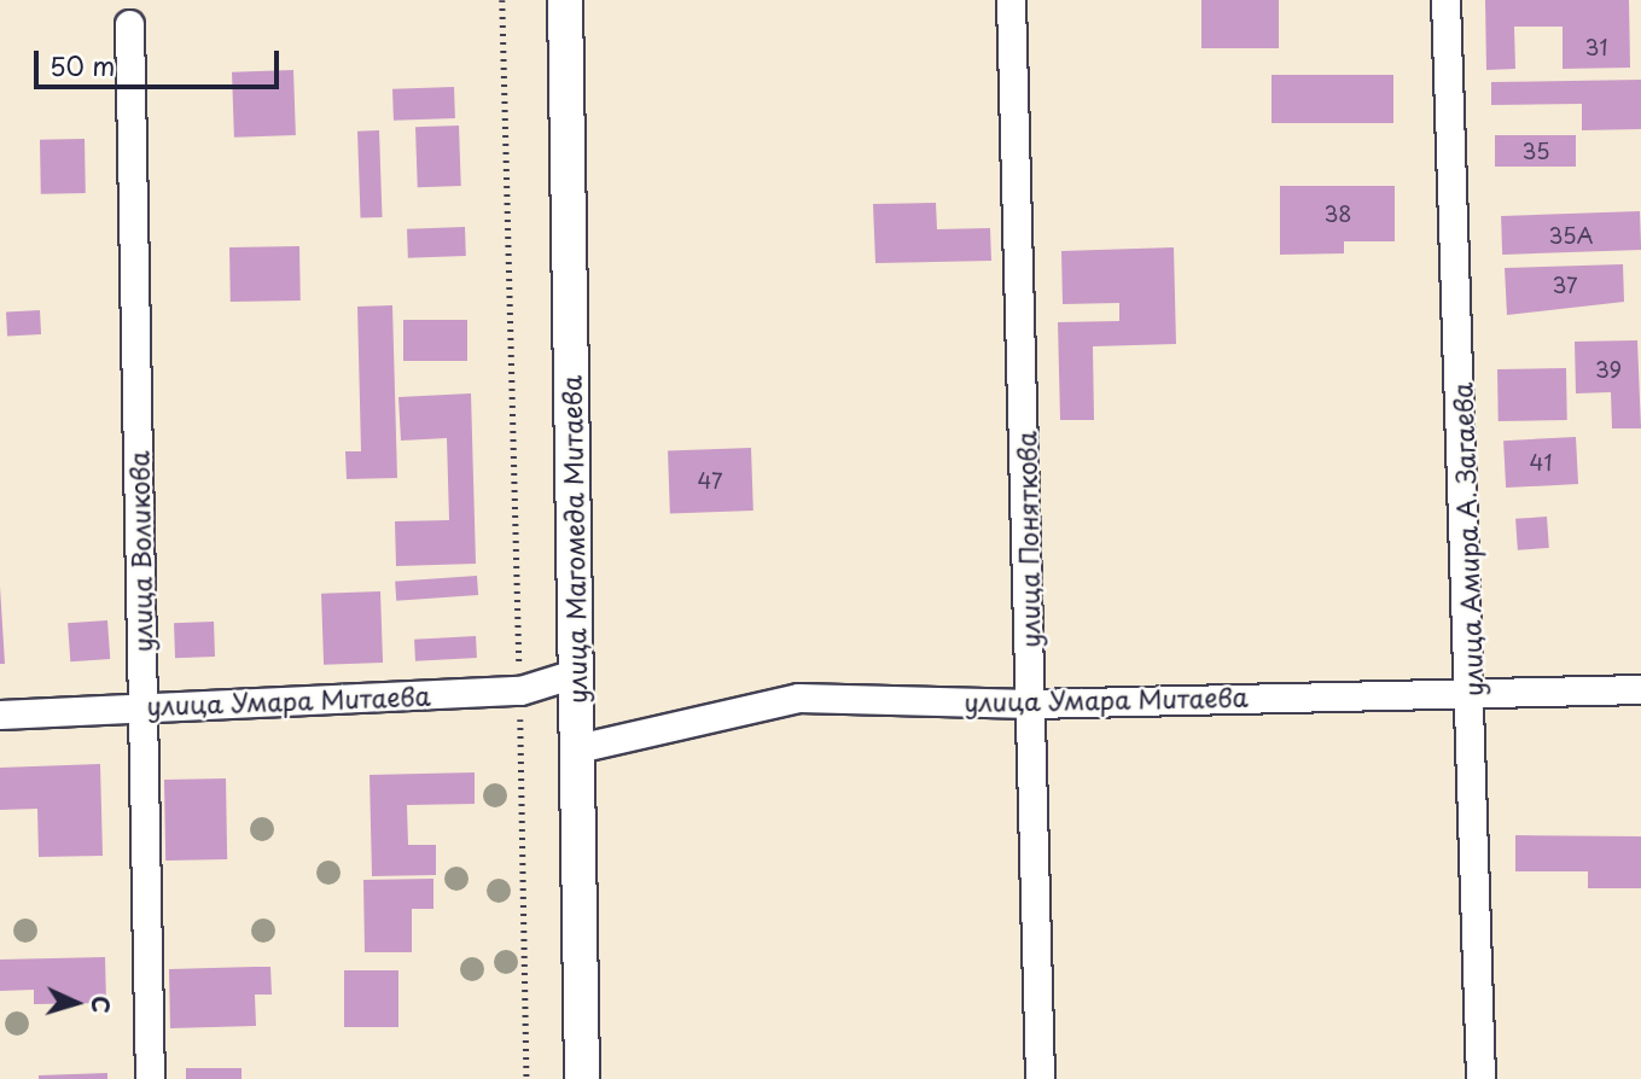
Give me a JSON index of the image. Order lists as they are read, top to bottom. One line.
{"streets":{"street":["улица Магомеда Митаева","улица Поняткова","улица Амира А. Загаева","улица Воликова","улица Умара Митаева"]},"crossings":[["улица Магомеда Митаева","улица Умара Митаева"],["улица Поняткова","улица Умара Митаева"],["улица Амира А. Загаева","улица Умара Митаева"],["улица Воликова","улица Умара Митаева"]],"house_numbers":["31","35","38","35А","37","39","41","47"],"scale_bar":"50 m","north":"right"}
